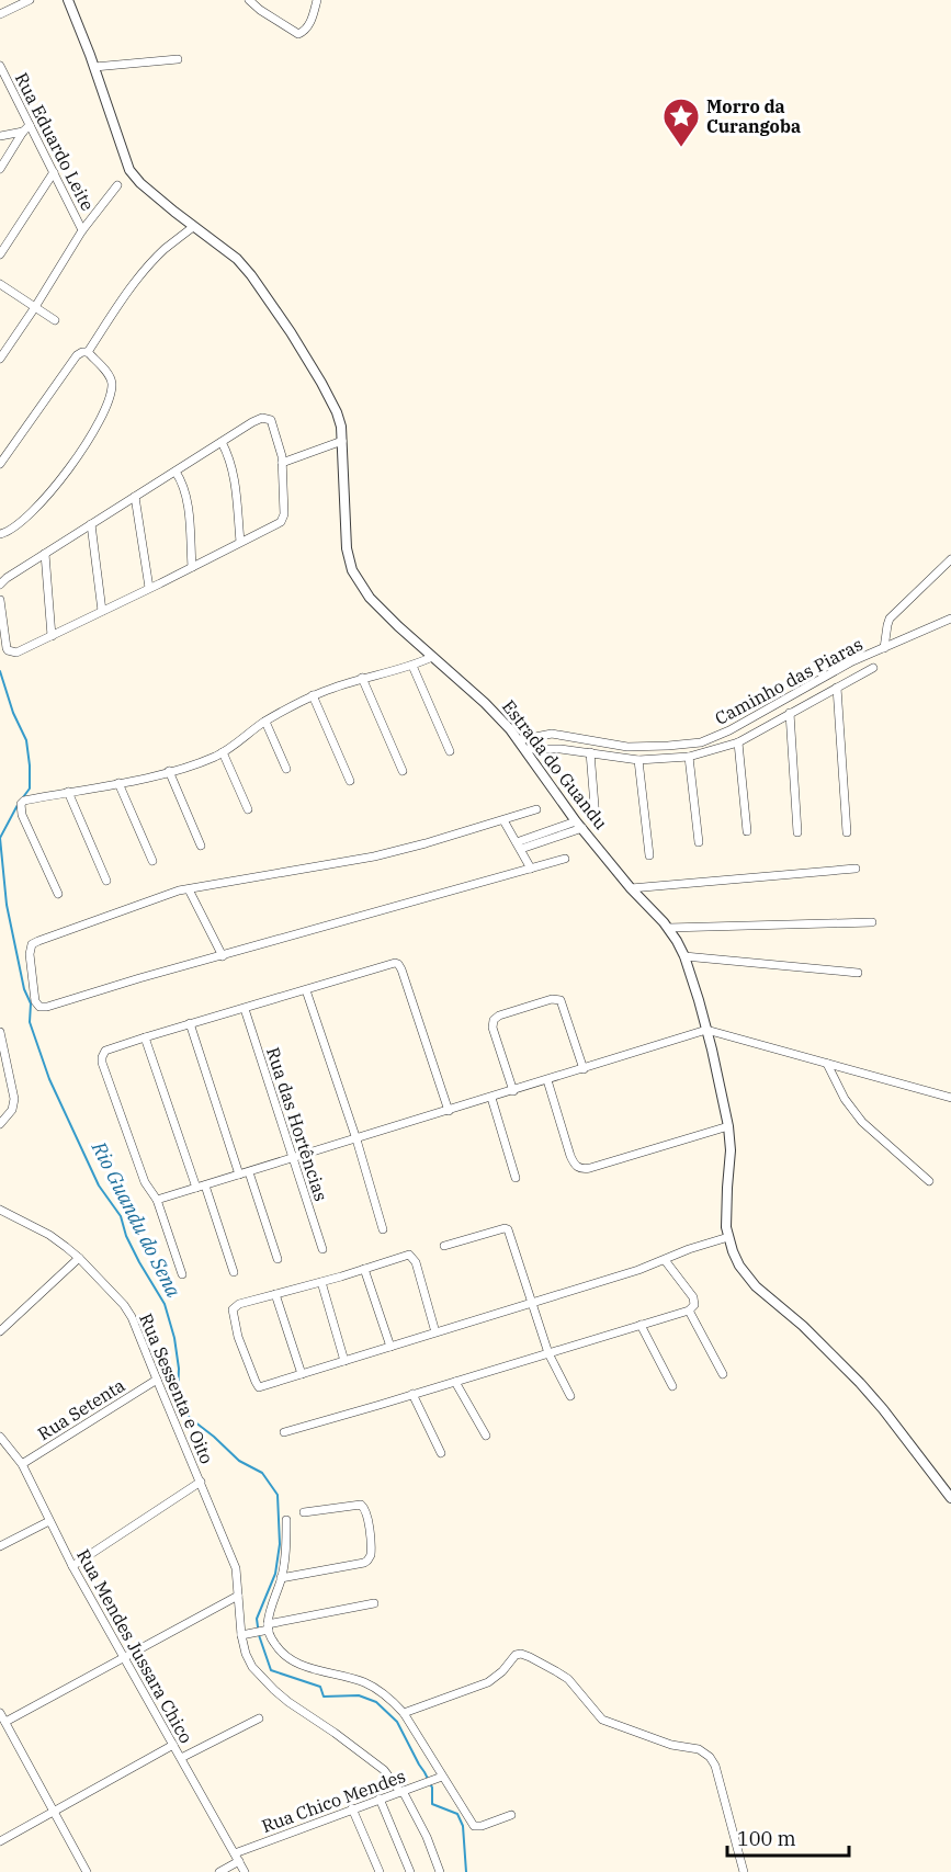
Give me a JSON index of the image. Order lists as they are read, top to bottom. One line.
{"streets":{"street":["Rua Eduardo Leite","Caminho das Piaras","Estrada do Guandu","Rua das Hortências","Rua Sessenta e Oito","Rua Setenta","Rua Mendes Jussara Chico","Rua Chico Mendes"]},"crossings":[["Caminho das Piaras","Estrada do Guandu"],["Rua Sessenta e Oito","Rua Setenta"],["Rua Sessenta e Oito","Rua Chico Mendes"],["Rua Setenta","Rua Mendes Jussara Chico"],["Rua Mendes Jussara Chico","Rua Chico Mendes"]],"water":["Rio Guandu do Sena"],"places":{"place":["Morro da Curangoba"]},"scale_bar":"100 m"}
